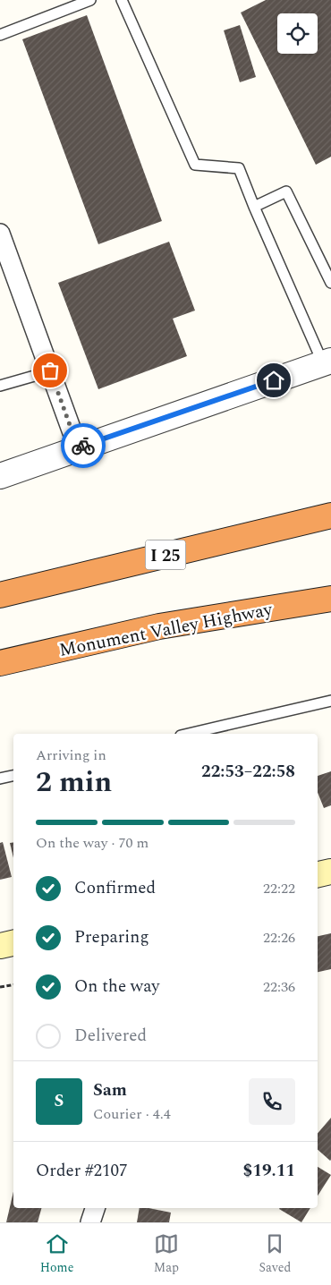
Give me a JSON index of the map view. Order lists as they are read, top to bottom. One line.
{"streets":{"highway":["I 25","Monument Valley Highway"]},"page":{"heading":["2 min","Arriving in","22:53–22:58"],"panel":["Sam","Courier · 4.4","Order #2107","$19.11"],"bar":"On the way · 70 m","list":[["Confirmed","22:22"],["Preparing","22:26"],["On the way","22:36"],"Delivered"],"round":"S","tabs":["Home","Map","Saved"]}}
